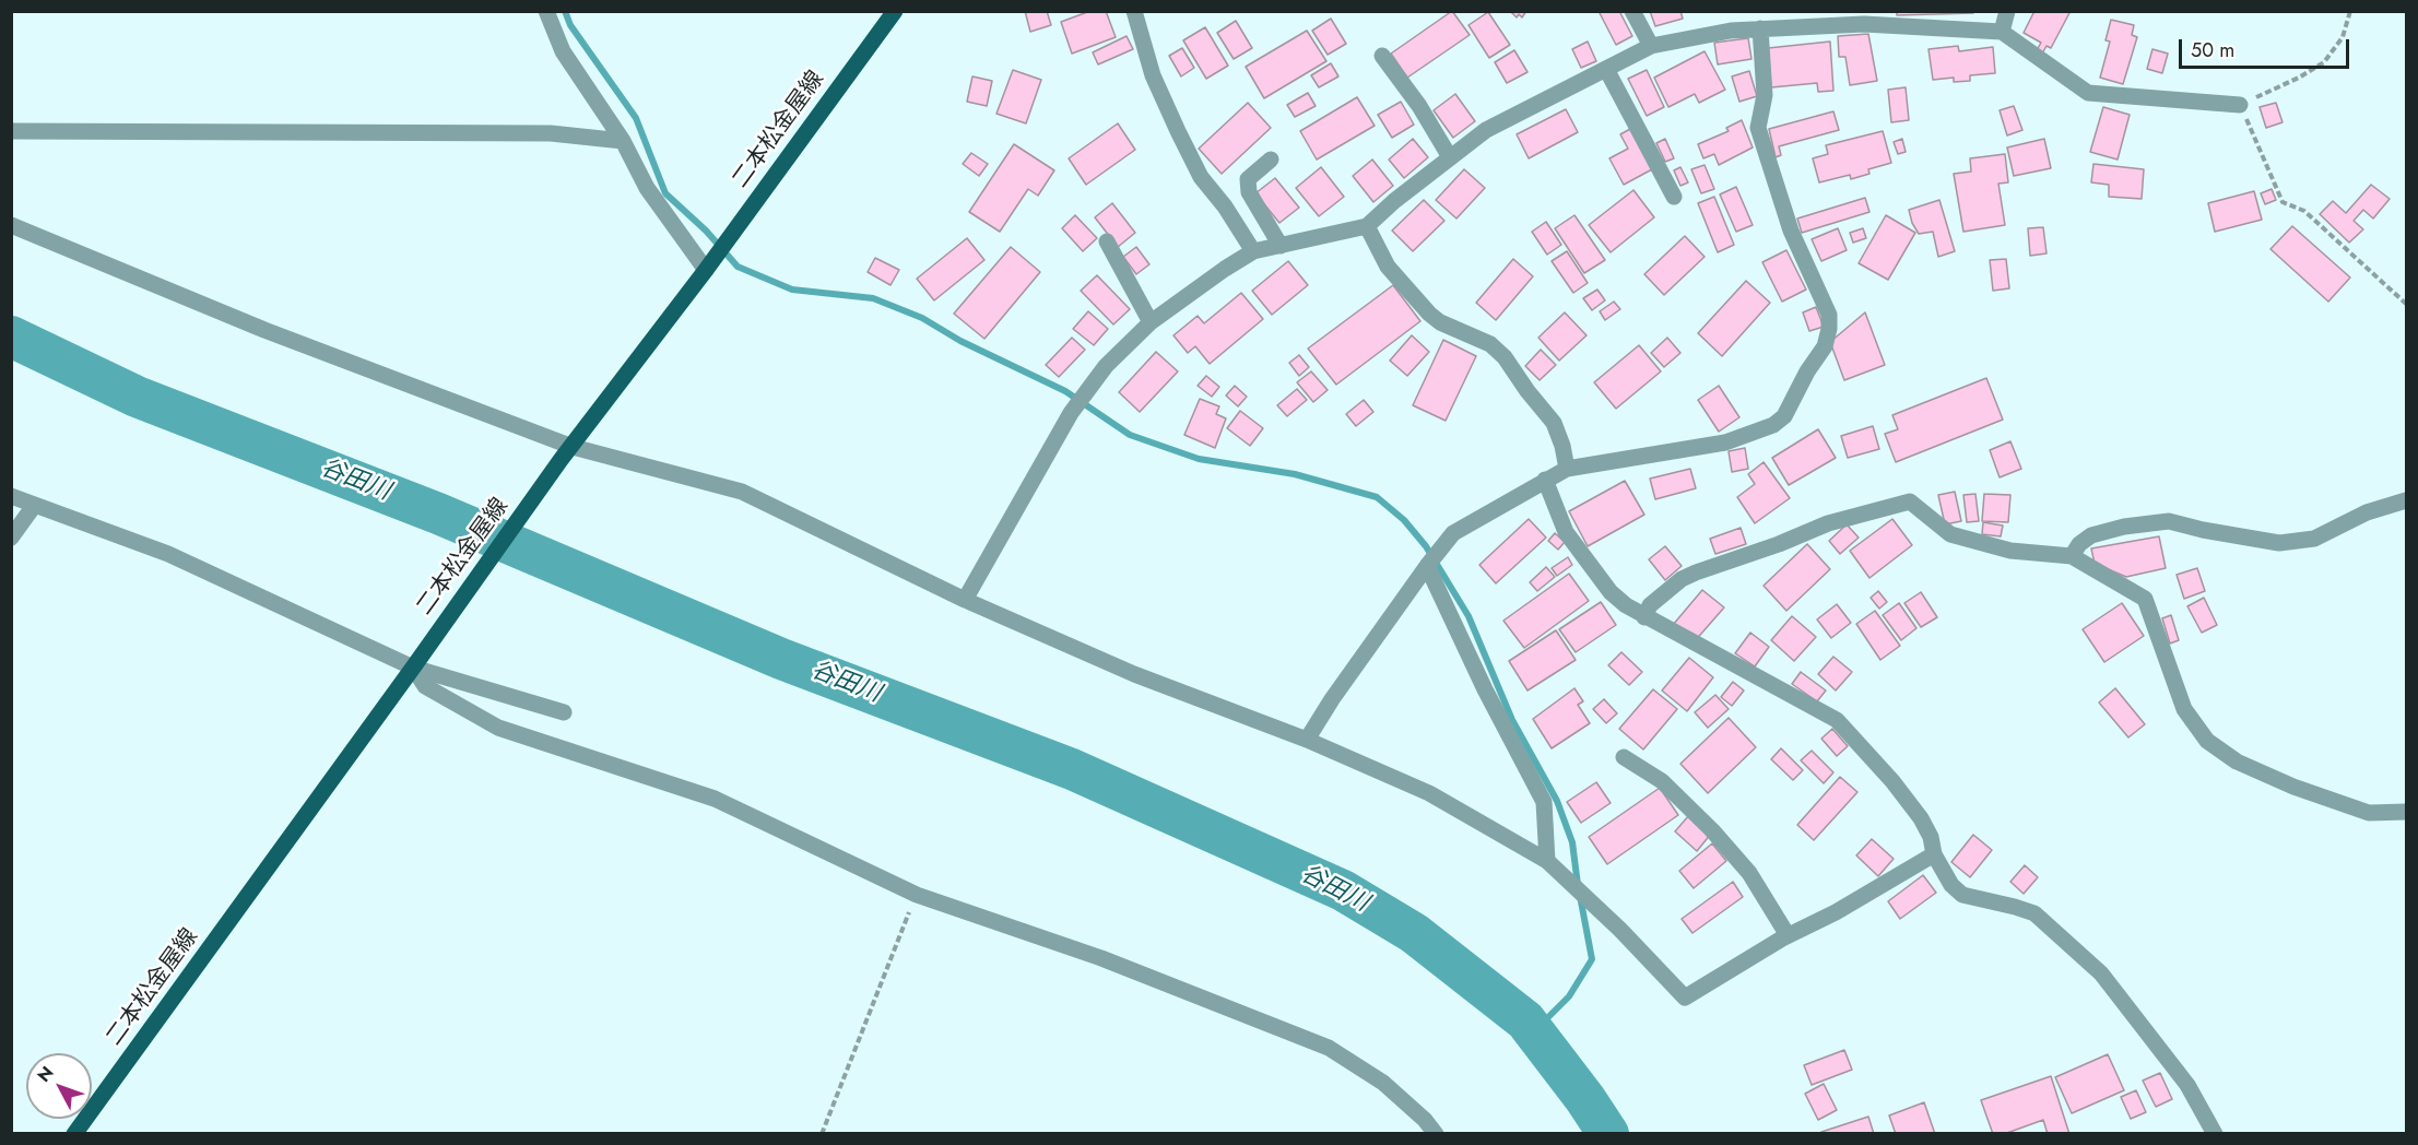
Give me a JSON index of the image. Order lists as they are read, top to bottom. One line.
{"streets":{"main road":["二本松金屋線"]},"water":["谷田川"],"scale_bar":"50 m","north":"top left"}
